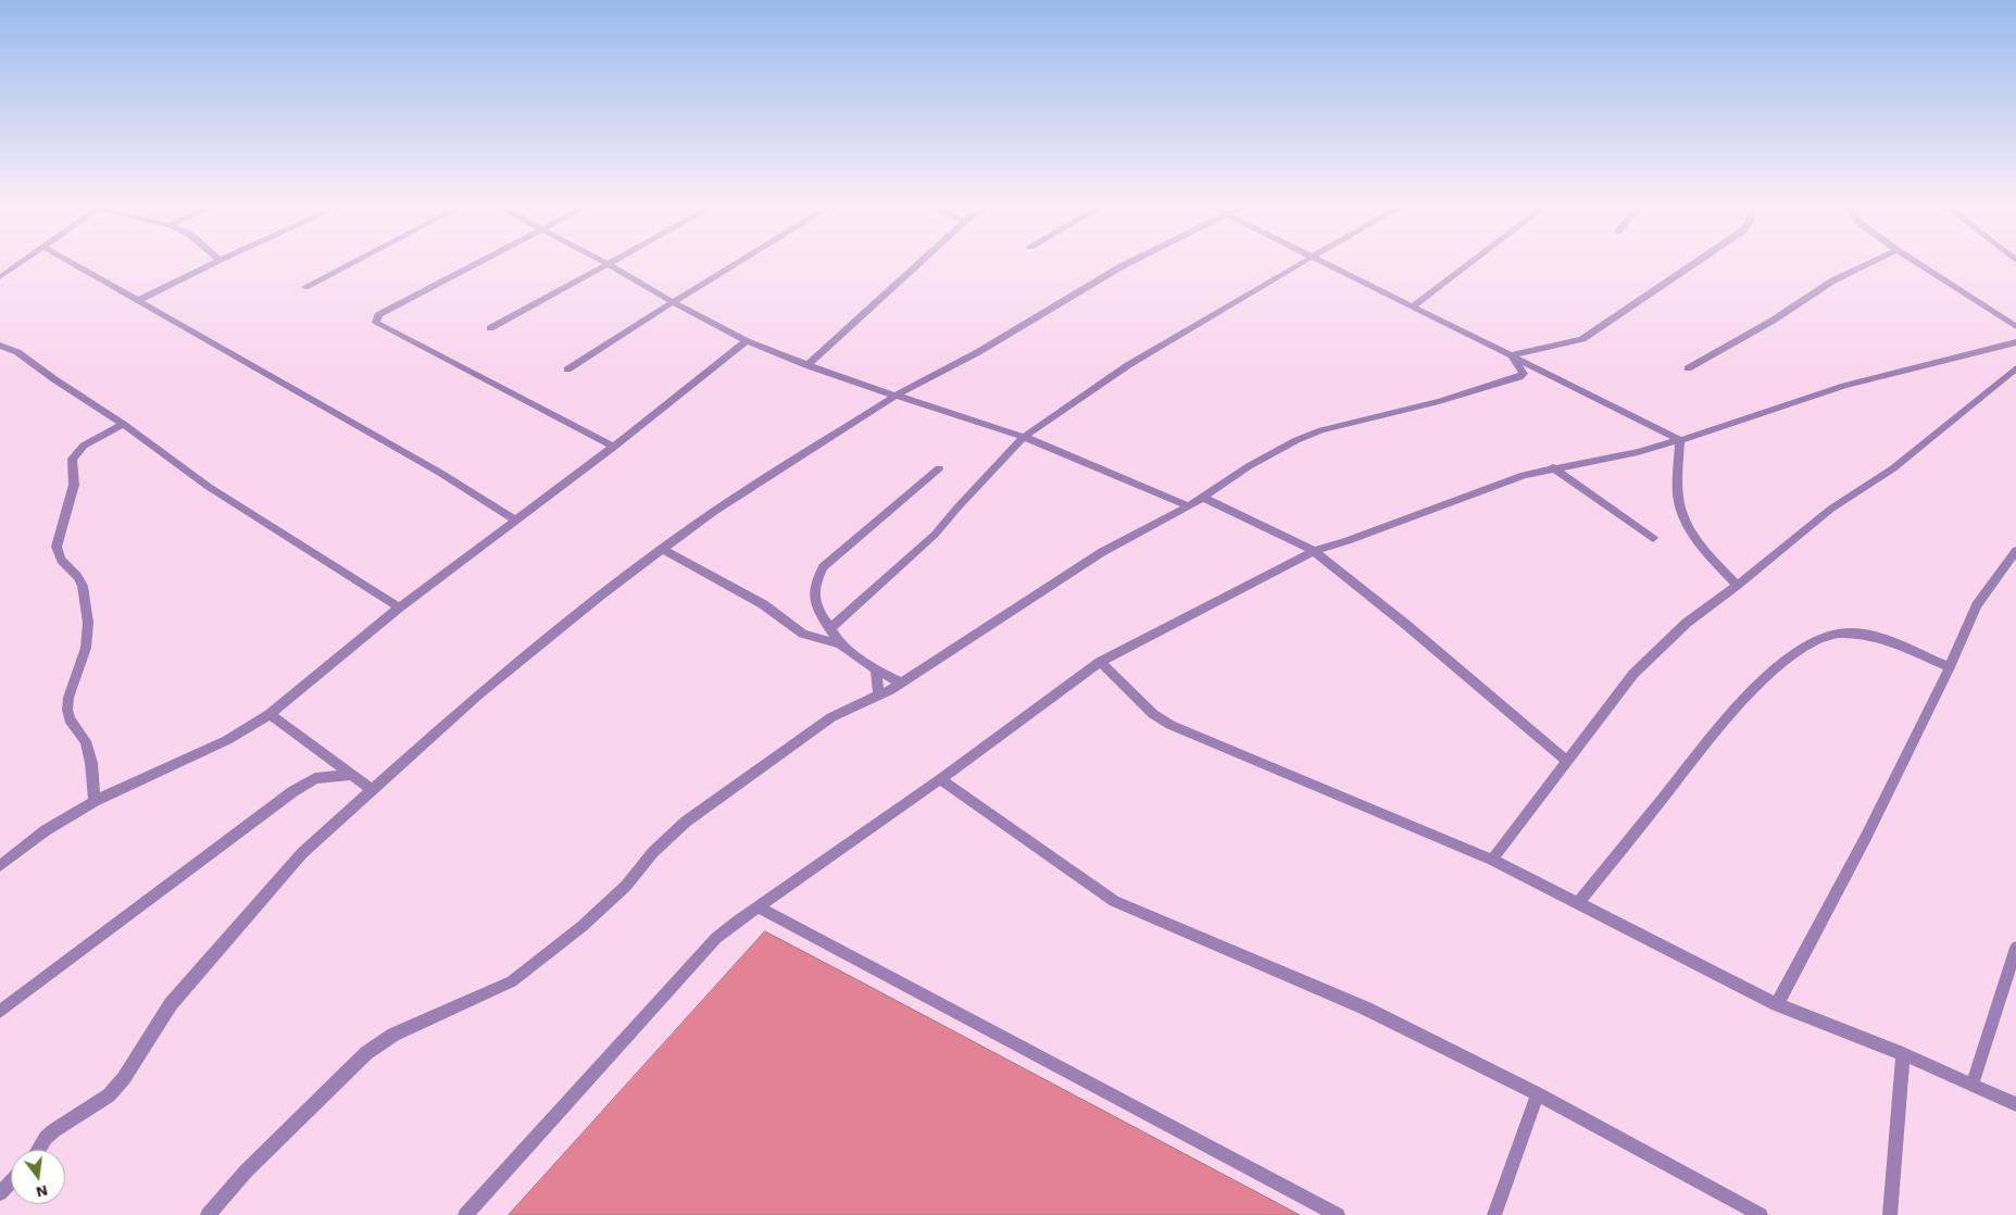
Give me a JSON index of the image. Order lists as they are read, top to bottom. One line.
{"north":"bottom"}
